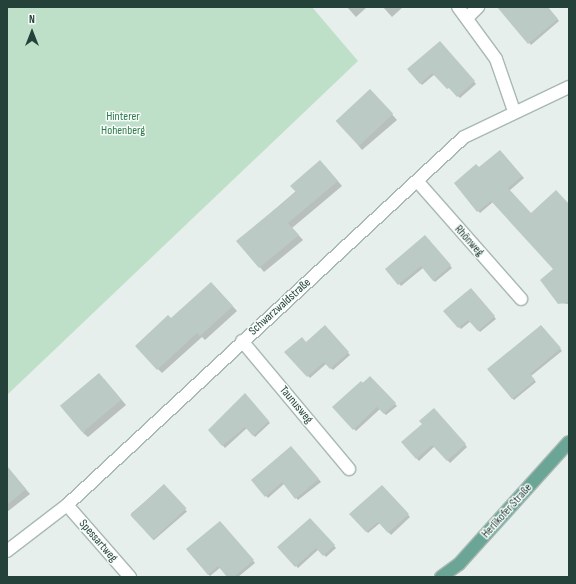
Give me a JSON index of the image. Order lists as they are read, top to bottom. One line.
{"streets":{"main road":["Herlikofer Straße"],"street":["Rhönweg","Schwarzwaldstraße","Taunusweg","Spessartweg"]},"crossings":[["Rhönweg","Schwarzwaldstraße"],["Schwarzwaldstraße","Taunusweg"],["Schwarzwaldstraße","Spessartweg"]],"parks":["Hinterer Hohenberg"],"north":"top"}
